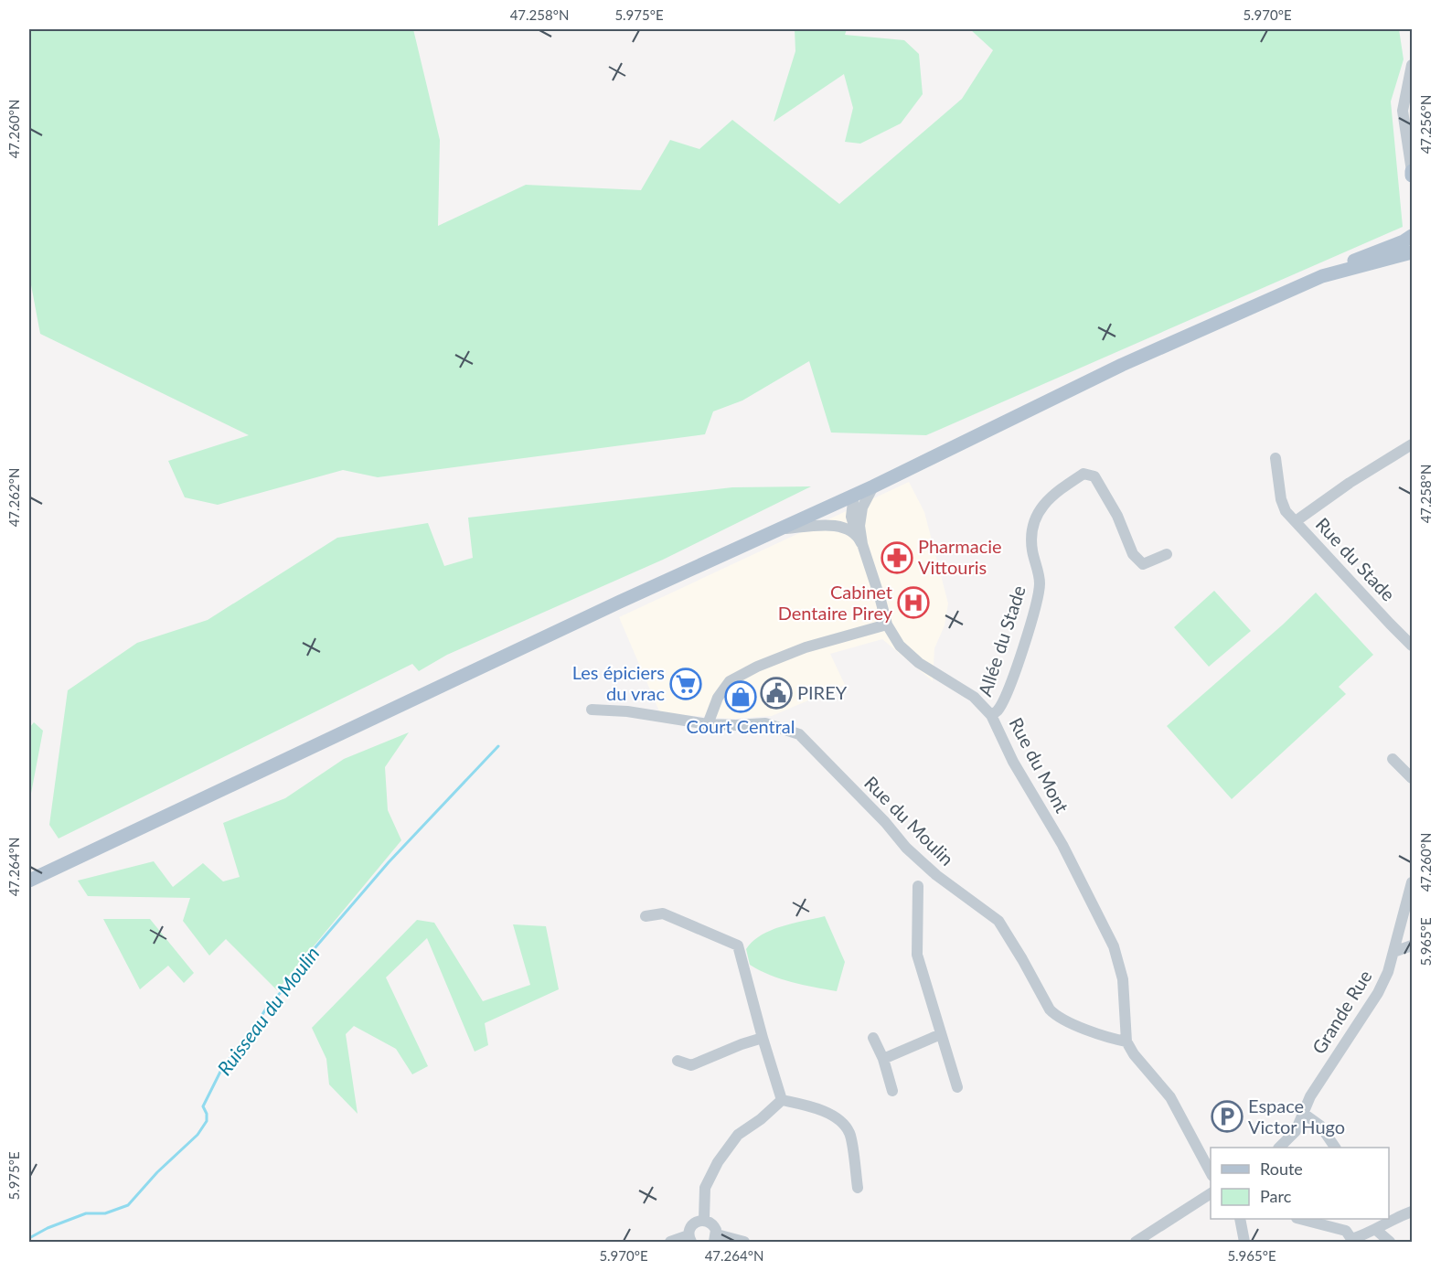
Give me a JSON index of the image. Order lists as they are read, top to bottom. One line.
{"streets":{"street":["Rue du Stade","Allée du Stade","Rue du Mont","Rue du Moulin","Grande Rue"]},"crossings":[["Allée du Stade","Rue du Mont"],["Rue du Mont","Rue du Moulin"]],"water":["Ruisseau du Moulin"],"places":{"pharmacy":["Pharmacie Vittouris"],"hospital":["Cabinet Dentaire Pirey"],"supermarket":["Les épiciers du vrac"],"public building":["PIREY"],"shop":["Court Central"],"parking":["Espace Victor Hugo"]},"legend":["Route","Parc"],"coordinates":["47.258°N","5.975°E","5.970°E","47.256°N","47.260°N","47.262°N","47.264°N","5.965°E"]}
